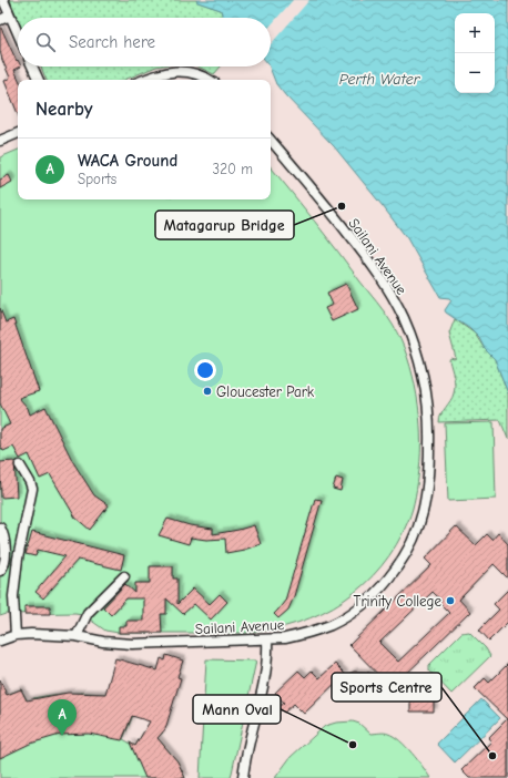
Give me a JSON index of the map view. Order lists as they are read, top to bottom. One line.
{"streets":{"street":["Sailani Avenue"]},"water":["Perth Water"],"places":["Matagarup Bridge","Gloucester Park","Trinity College","Mann Oval","Sports Centre"],"page":{"map_buttons":["+","−"],"search":"Search here","heading":"Nearby","list":[{"mark":"A","name":"WACA Ground","note":"Sports","value":"320 m"}],"pins":"A"}}
